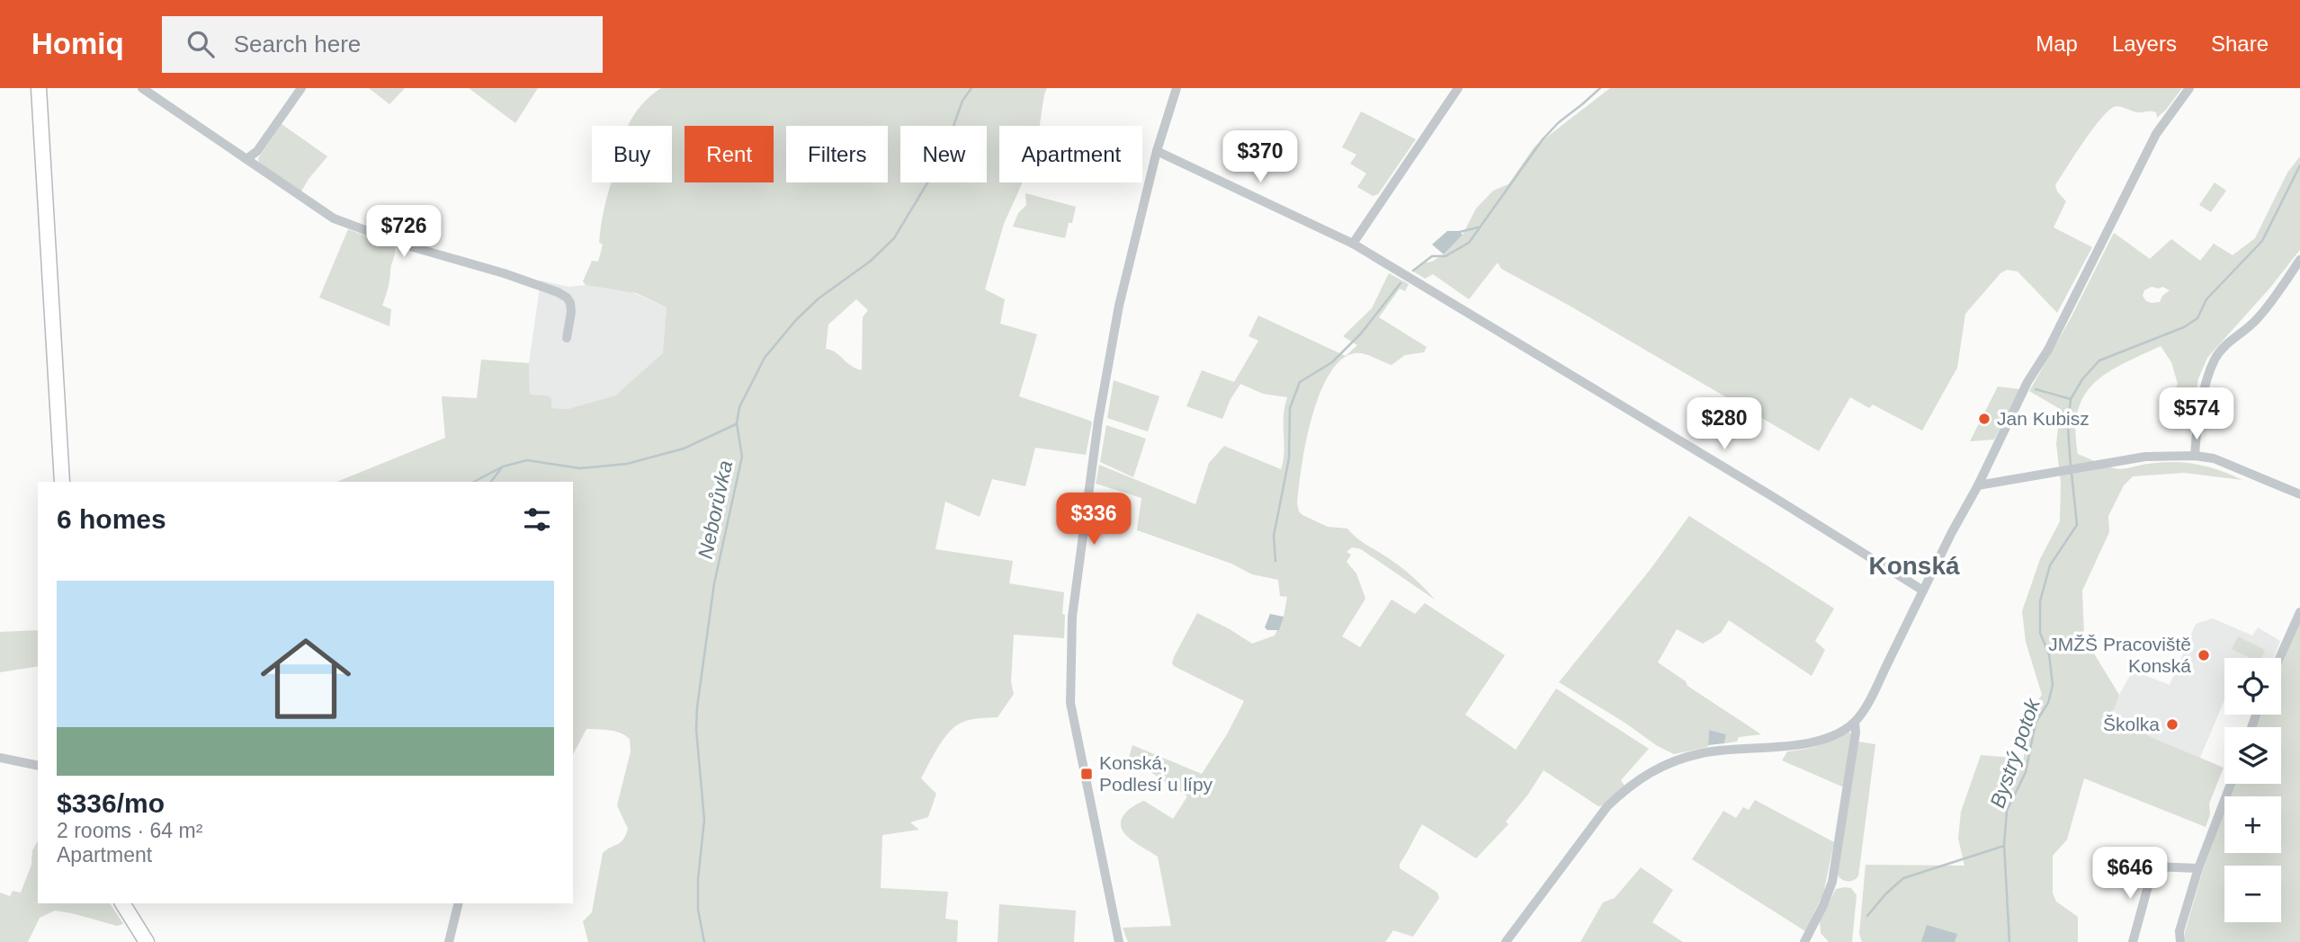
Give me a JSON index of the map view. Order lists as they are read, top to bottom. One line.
{"districts":["Konská"],"water":["Neborůvka","Bystrý potok"],"places":{"other":["Jan Kubisz","JMŽŠ Pracoviště Konská","Školka"],"transit":["Konská, Podlesí u lípy"]},"page":{"header":"Homiq","search":"Search here","nav":["Map","Layers","Share"],"chip":["Buy","Rent","Filters","New","Apartment"],"price":["$370","$726","$574","$280","$336","$646"],"heading":"6 homes","list":[{"name":"$336/mo","note":"2 rooms · 64 m² · Apartment"}],"map_buttons":["+","−"]}}
